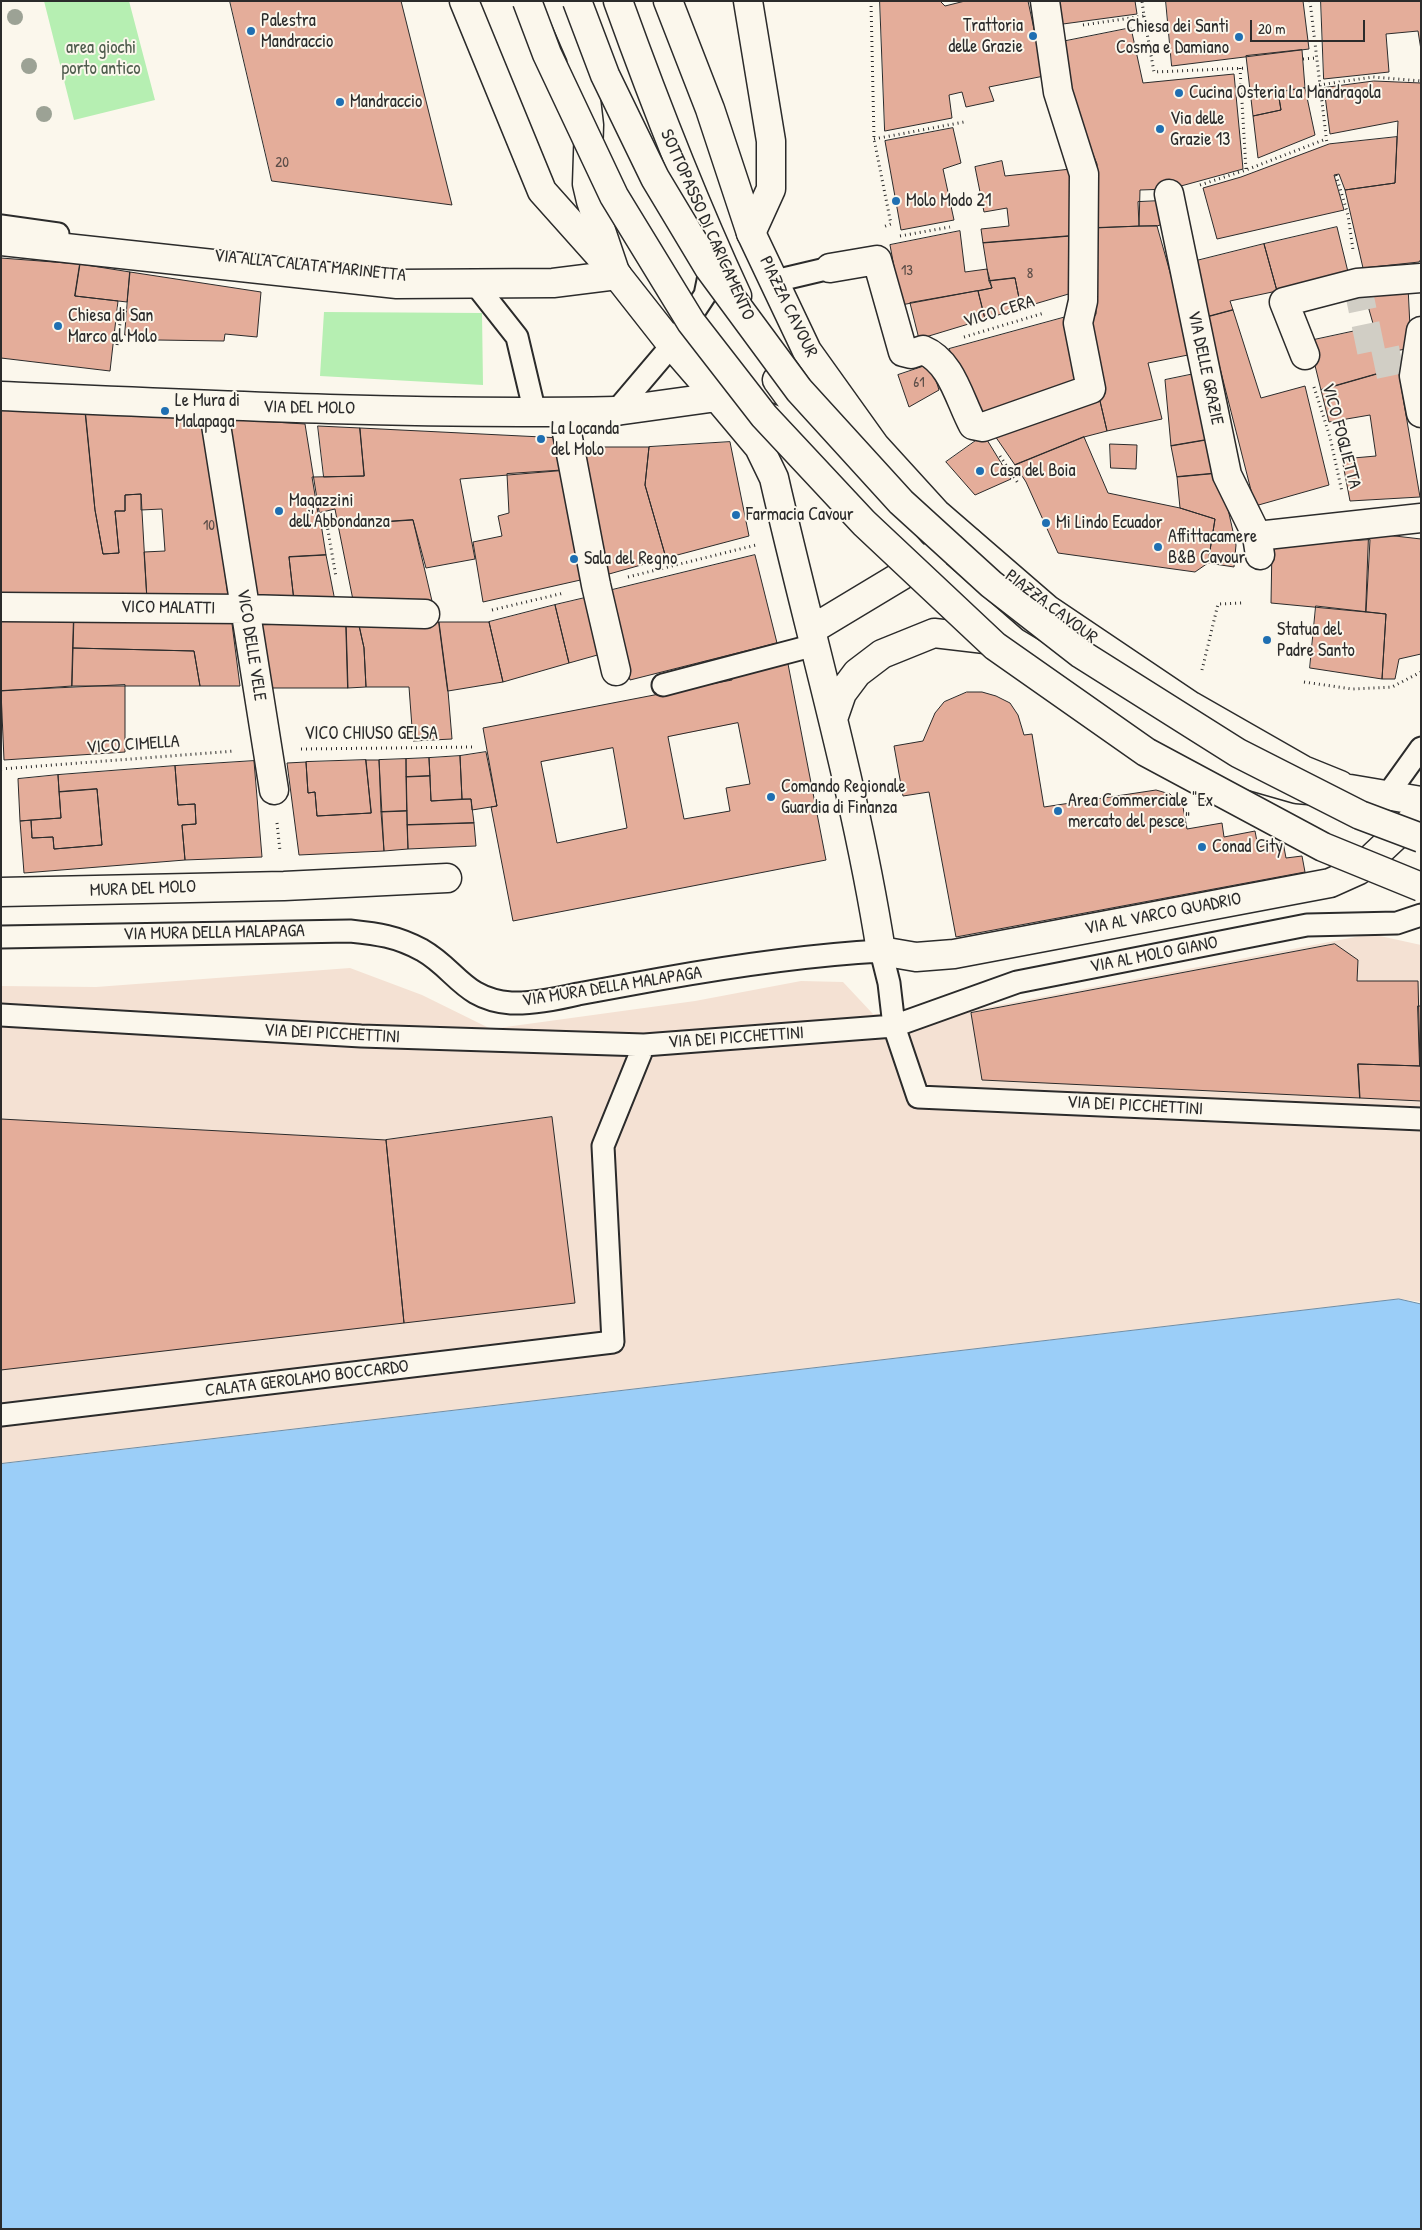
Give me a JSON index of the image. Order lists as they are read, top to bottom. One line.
{"streets":{"main road":["SOTTOPASSO DI CARICAMENTO","PIAZZA CAVOUR","VIA DELLE GRAZIE","VIA DEL MOLO","VICO MALATTI","VICO DELLE VELE","MURA DEL MOLO","VIA AL VARCO QUADRIO"],"lane":["VIA ALLA CALATA MARINETTA","VIA MURA DELLA MALAPAGA","VIA AL MOLO GIANO","VIA DEI PICCHETTINI","CALATA GEROLAMO BOCCARDO"],"path":["VICO CERA","VICO FOGLIETTA","VICO CHIUSO GELSA","VICO CIMELLA"]},"crossings":[["VIA DELLE GRAZIE","VICO FOGLIETTA"],["VIA DEL MOLO","VICO DELLE VELE"],["VICO MALATTI","VICO DELLE VELE"],["VICO DELLE VELE","VICO CHIUSO GELSA"],["VICO DELLE VELE","VICO CIMELLA"],["VICO CHIUSO GELSA","VICO CIMELLA"],["VIA AL VARCO QUADRIO","VIA MURA DELLA MALAPAGA"],["VIA AL MOLO GIANO","VIA DEI PICCHETTINI"],["VIA DEI PICCHETTINI","CALATA GEROLAMO BOCCARDO"]],"parks":["area giochi porto antico"],"places":["Palestra Mandraccio","Trattoria delle Grazie","Chiesa dei Santi Cosma e Damiano","Cucina Osteria La Mandragola","Mandraccio","Via delle Grazie 13","Molo Modo 21","Chiesa di San Marco al Molo","Le Mura di Malapaga","La Locanda del Molo","Casa del Boia","Magazzini dell'Abbondanza","Farmacia Cavour","Mi Lindo Ecuador","Affittacamere B&B Cavour","Sala del Regno","Statua del Padre Santo","Comando Regionale Guardia di Finanza","Area Commerciale \"Ex mercato del pesce\"","Conad City"],"house_numbers":["20","13","8","61","10"],"scale_bar":"20 m"}
